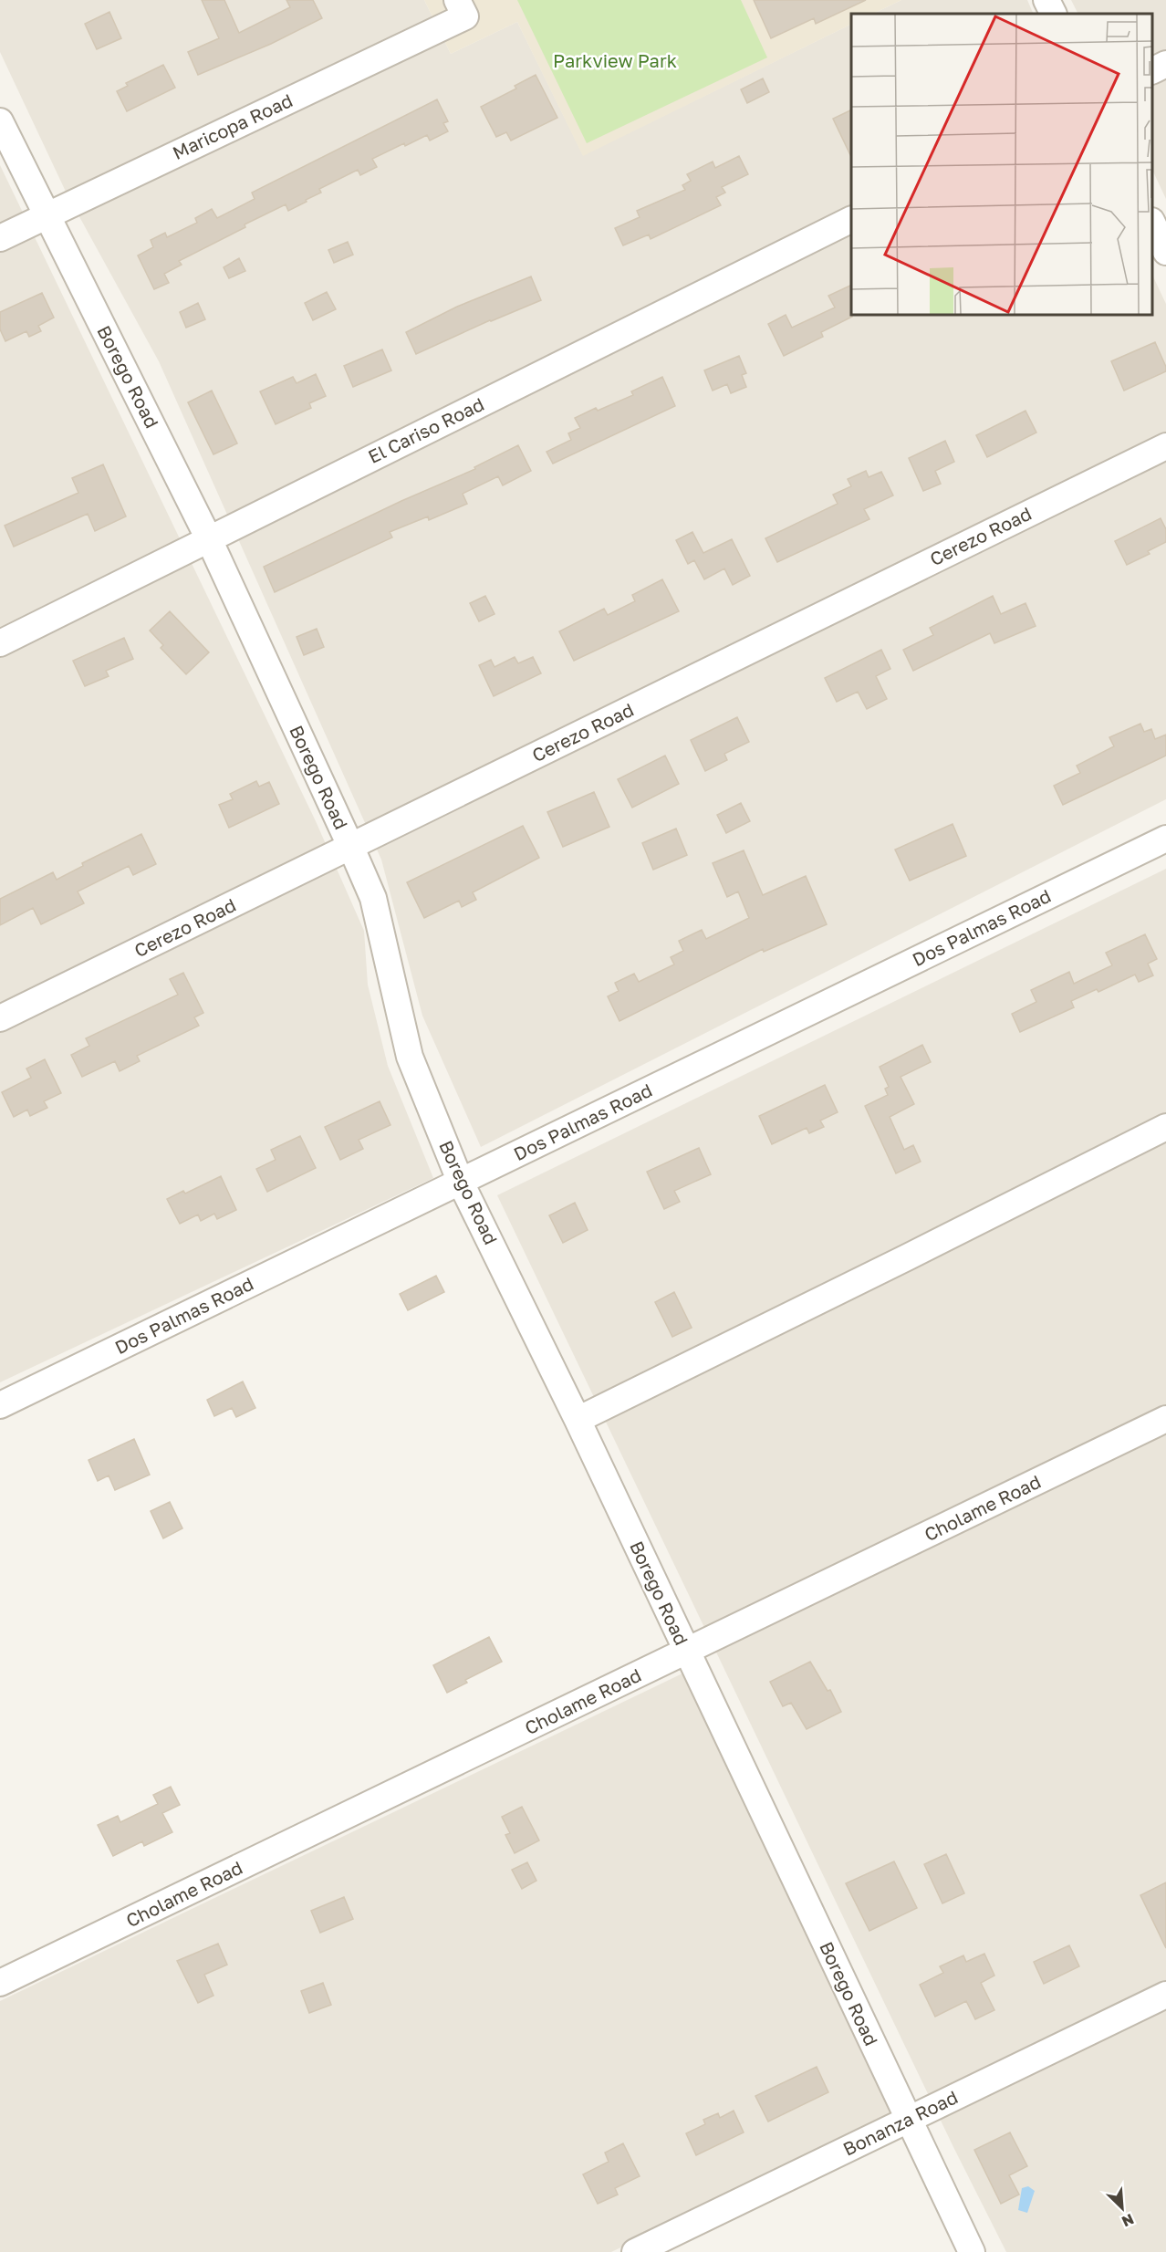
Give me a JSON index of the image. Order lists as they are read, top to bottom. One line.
{"streets":{"street":["Maricopa Road","Borego Road","El Cariso Road","Cerezo Road","Dos Palmas Road","Cholame Road","Bonanza Road"]},"crossings":[["Maricopa Road","Borego Road"],["Borego Road","El Cariso Road"],["Borego Road","Cerezo Road"],["Borego Road","Dos Palmas Road"],["Borego Road","Cholame Road"],["Borego Road","Bonanza Road"]],"parks":["Parkview Park"],"north":"bottom right"}
